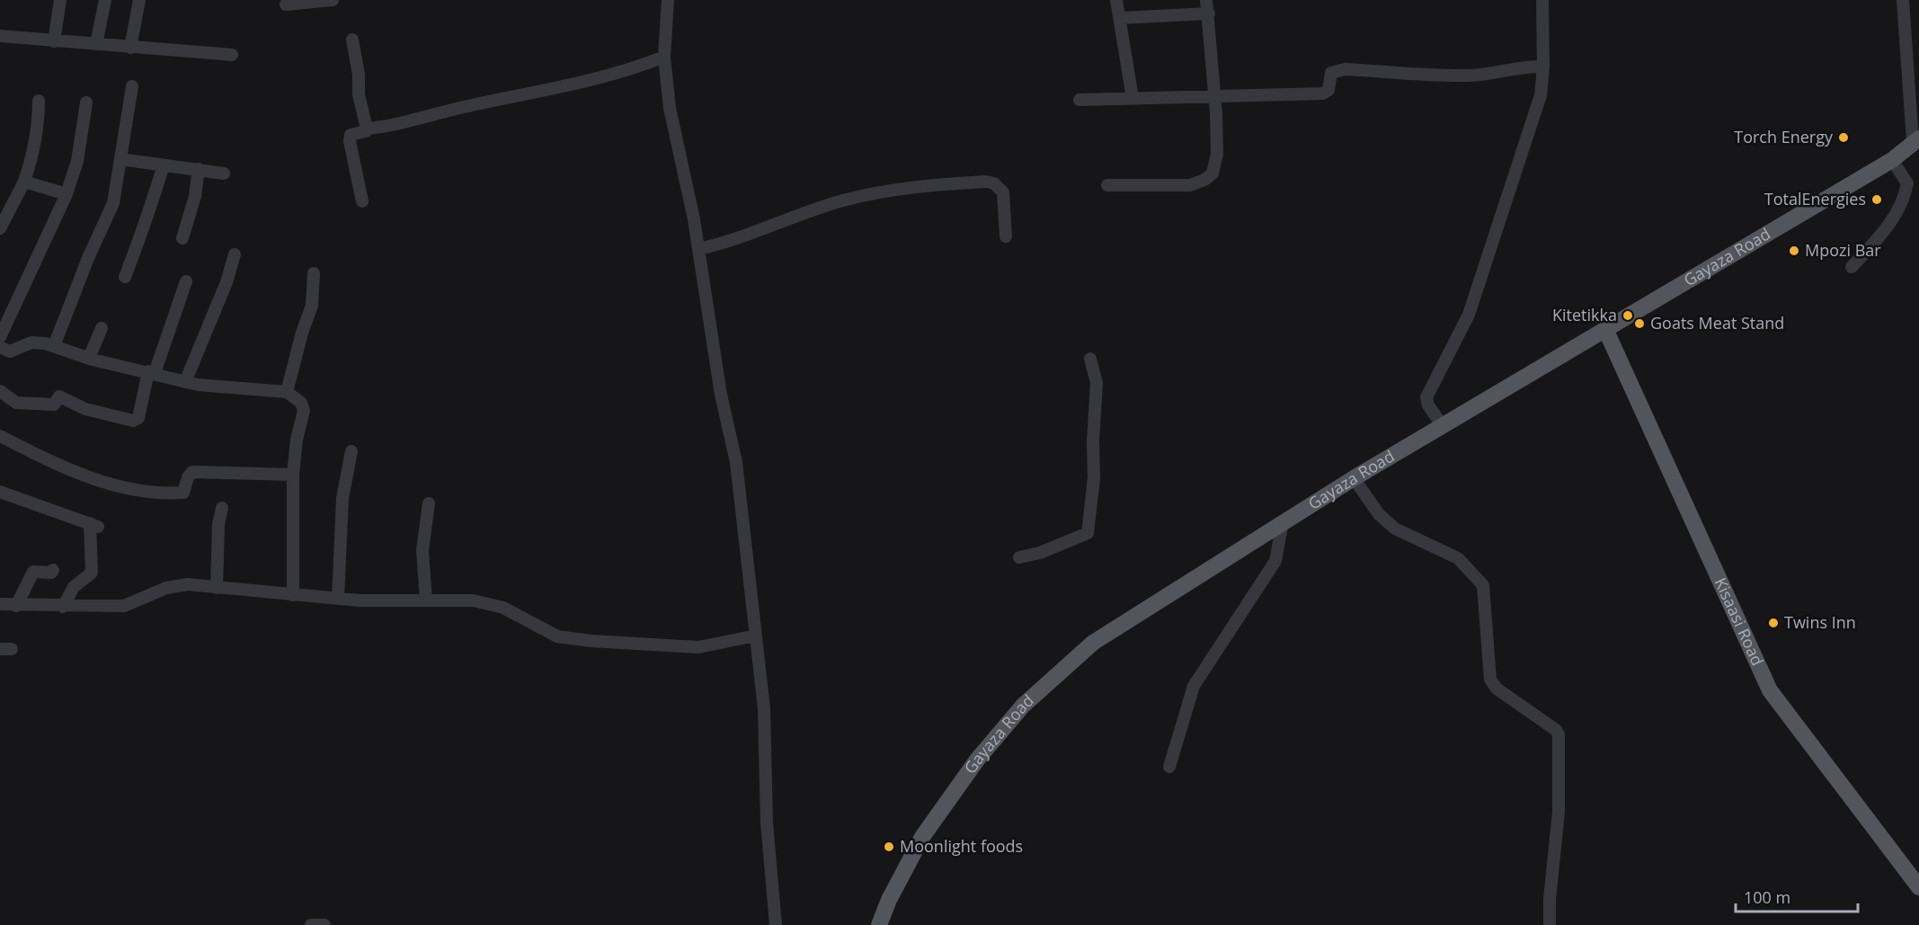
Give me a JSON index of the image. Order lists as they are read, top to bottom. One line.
{"streets":{"main road":["Gayaza Road","Kisaasi Road"]},"crossings":[["Gayaza Road","Kisaasi Road"]],"places":["Torch Energy","TotalEnergies","Mpozi Bar","Kitetikka","Goats Meat Stand","Twins Inn","Moonlight foods"],"scale_bar":"100 m"}
